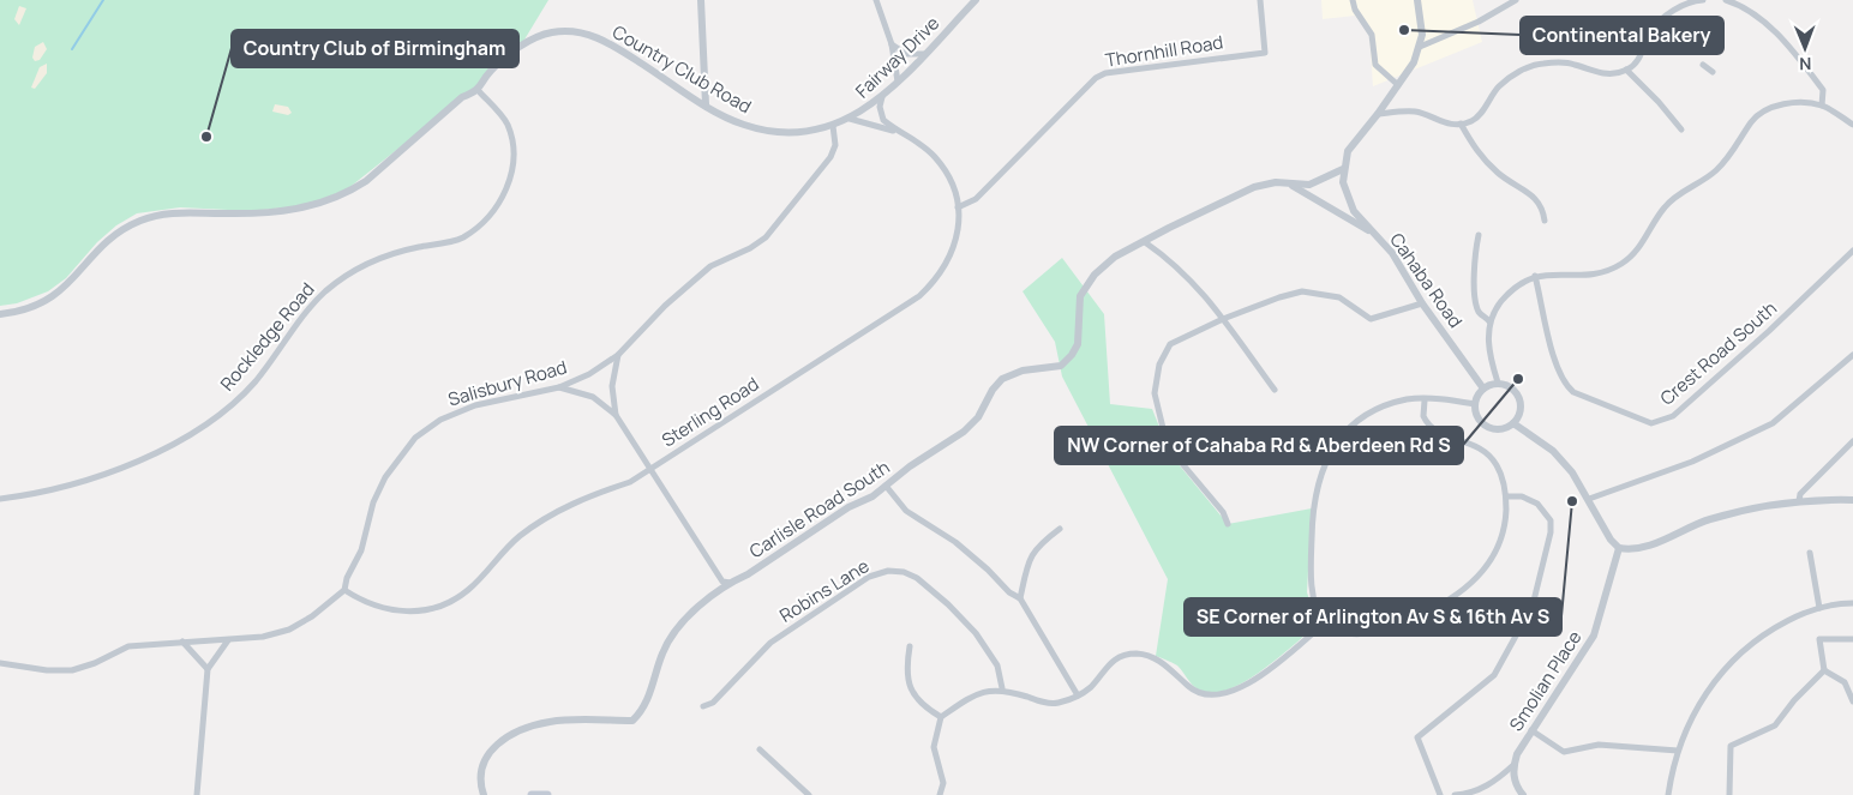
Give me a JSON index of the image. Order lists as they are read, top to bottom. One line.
{"streets":{"street":["Thornhill Road","Fairway Drive","Country Club Road","Cahaba Road","Rockledge Road","Crest Road South","Salisbury Road","Sterling Road","Carlisle Road South","Robins Lane","Smolian Place"]},"crossings":[["Thornhill Road","Sterling Road"],["Fairway Drive","Country Club Road"],["Fairway Drive","Salisbury Road"],["Fairway Drive","Sterling Road"],["Country Club Road","Rockledge Road"],["Country Club Road","Salisbury Road"],["Cahaba Road","Carlisle Road South"],["Salisbury Road","Sterling Road"]],"places":["Continental Bakery","Country Club of Birmingham","NW Corner of Cahaba Rd & Aberdeen Rd S","SE Corner of Arlington Av S & 16th Av S"],"north":"bottom"}
